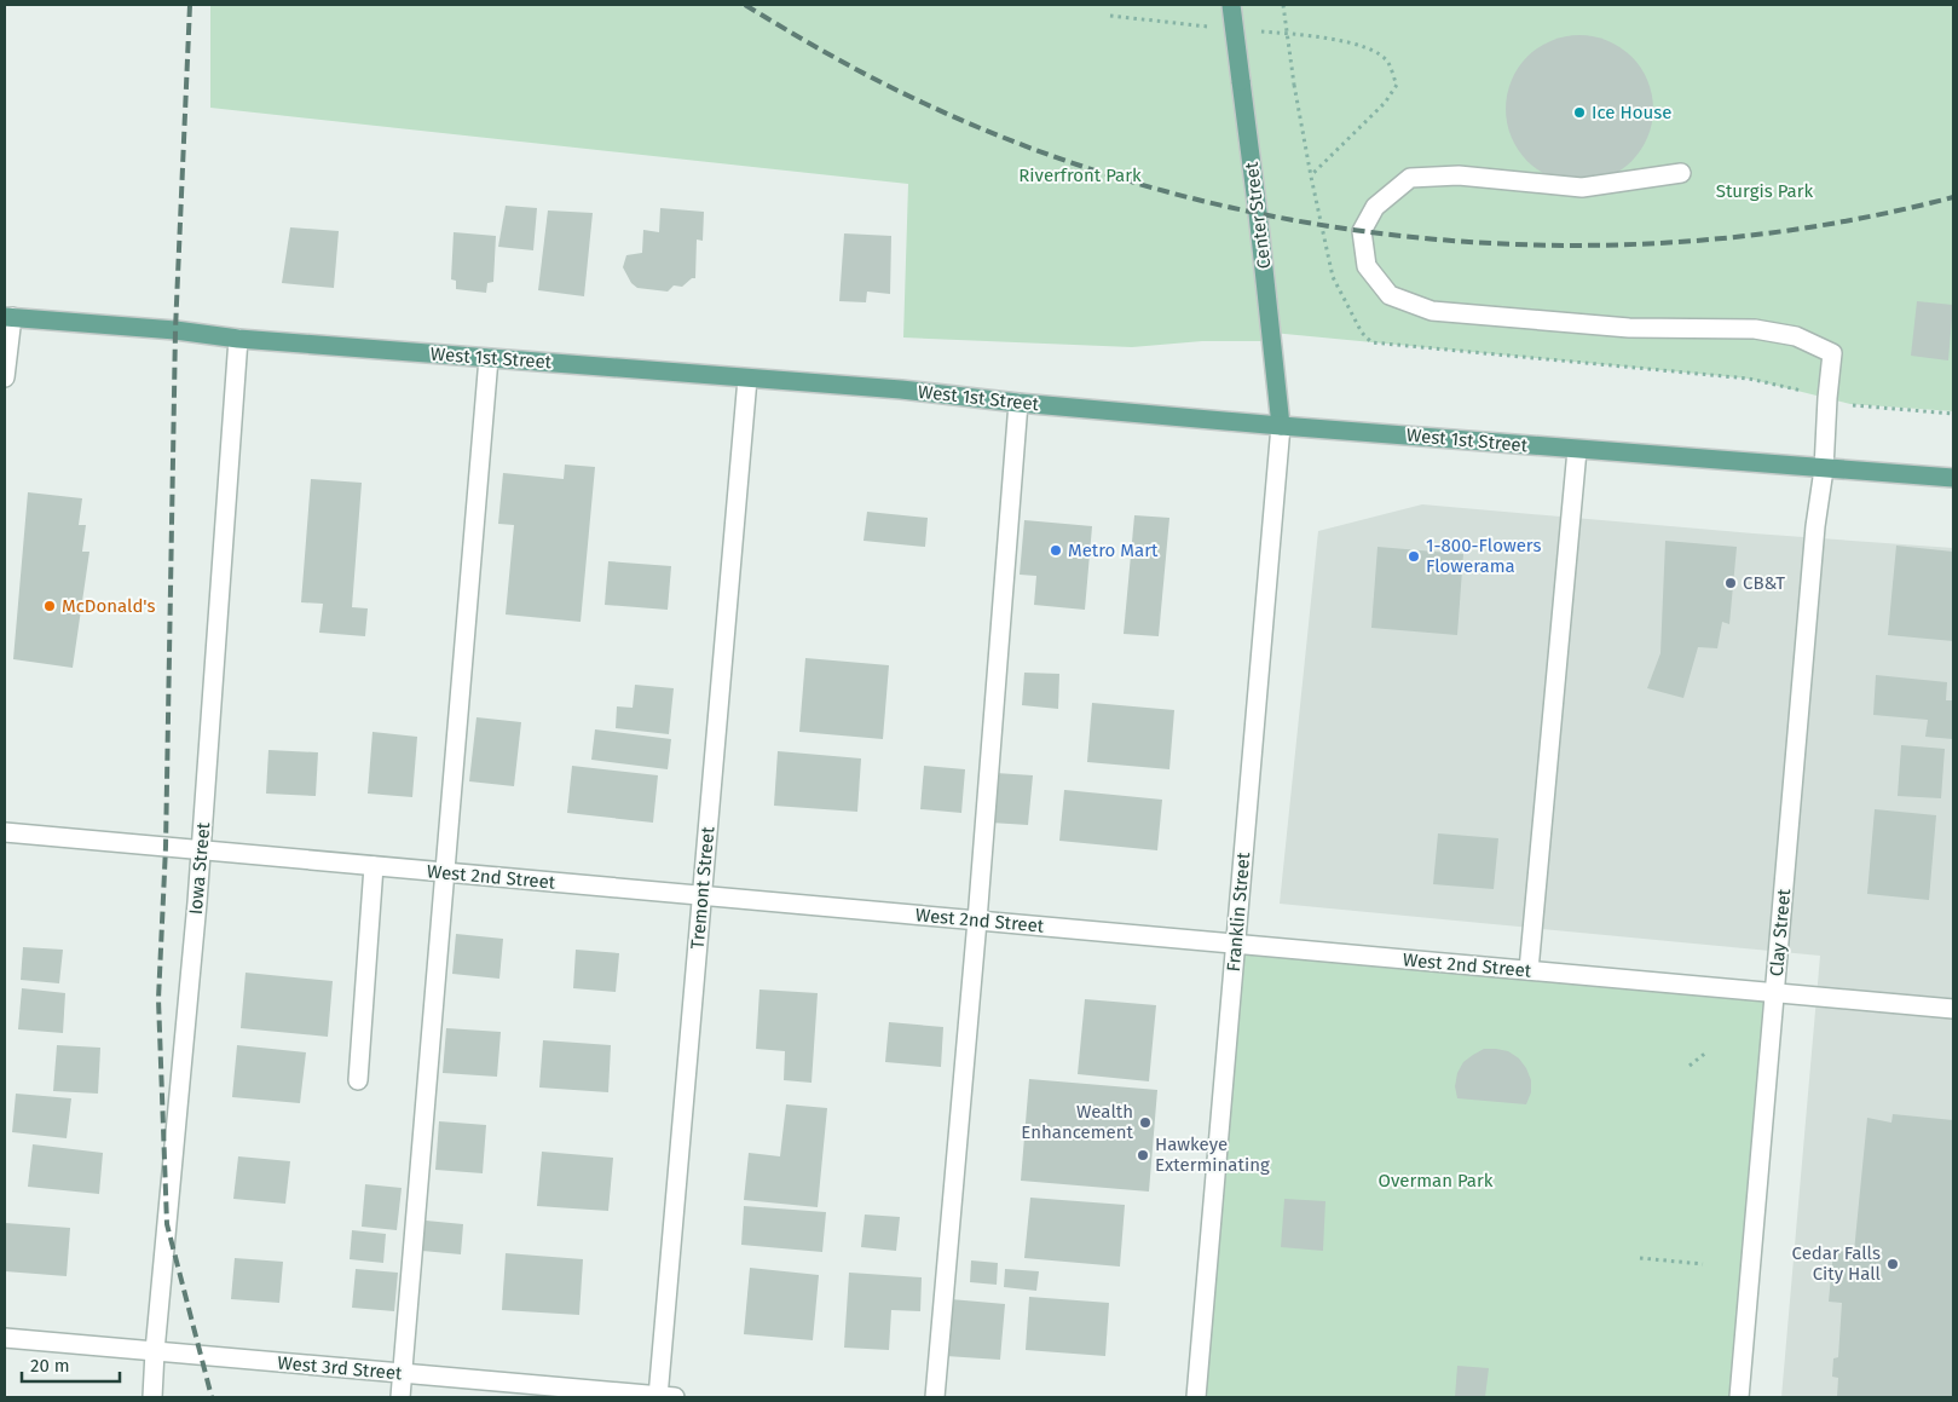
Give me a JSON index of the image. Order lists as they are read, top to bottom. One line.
{"streets":{"main road":["Center Street","West 1st Street"],"street":["Iowa Street","West 2nd Street","Tremont Street","Franklin Street","Clay Street","West 3rd Street"]},"crossings":[["Center Street","West 1st Street"],["Center Street","Franklin Street"],["West 1st Street","Iowa Street"],["West 1st Street","Tremont Street"],["West 1st Street","Franklin Street"],["West 1st Street","Clay Street"],["Iowa Street","West 2nd Street"],["Iowa Street","West 3rd Street"],["West 2nd Street","Tremont Street"],["West 2nd Street","Franklin Street"],["West 2nd Street","Clay Street"],["Tremont Street","West 3rd Street"]],"parks":["Riverfront Park","Sturgis Park","Overman Park"],"places":["Ice House","Metro Mart","1-800-Flowers Flowerama","CB&T","McDonald's","Wealth Enhancement","Hawkeye Exterminating","Cedar Falls City Hall"],"scale_bar":"20 m"}
